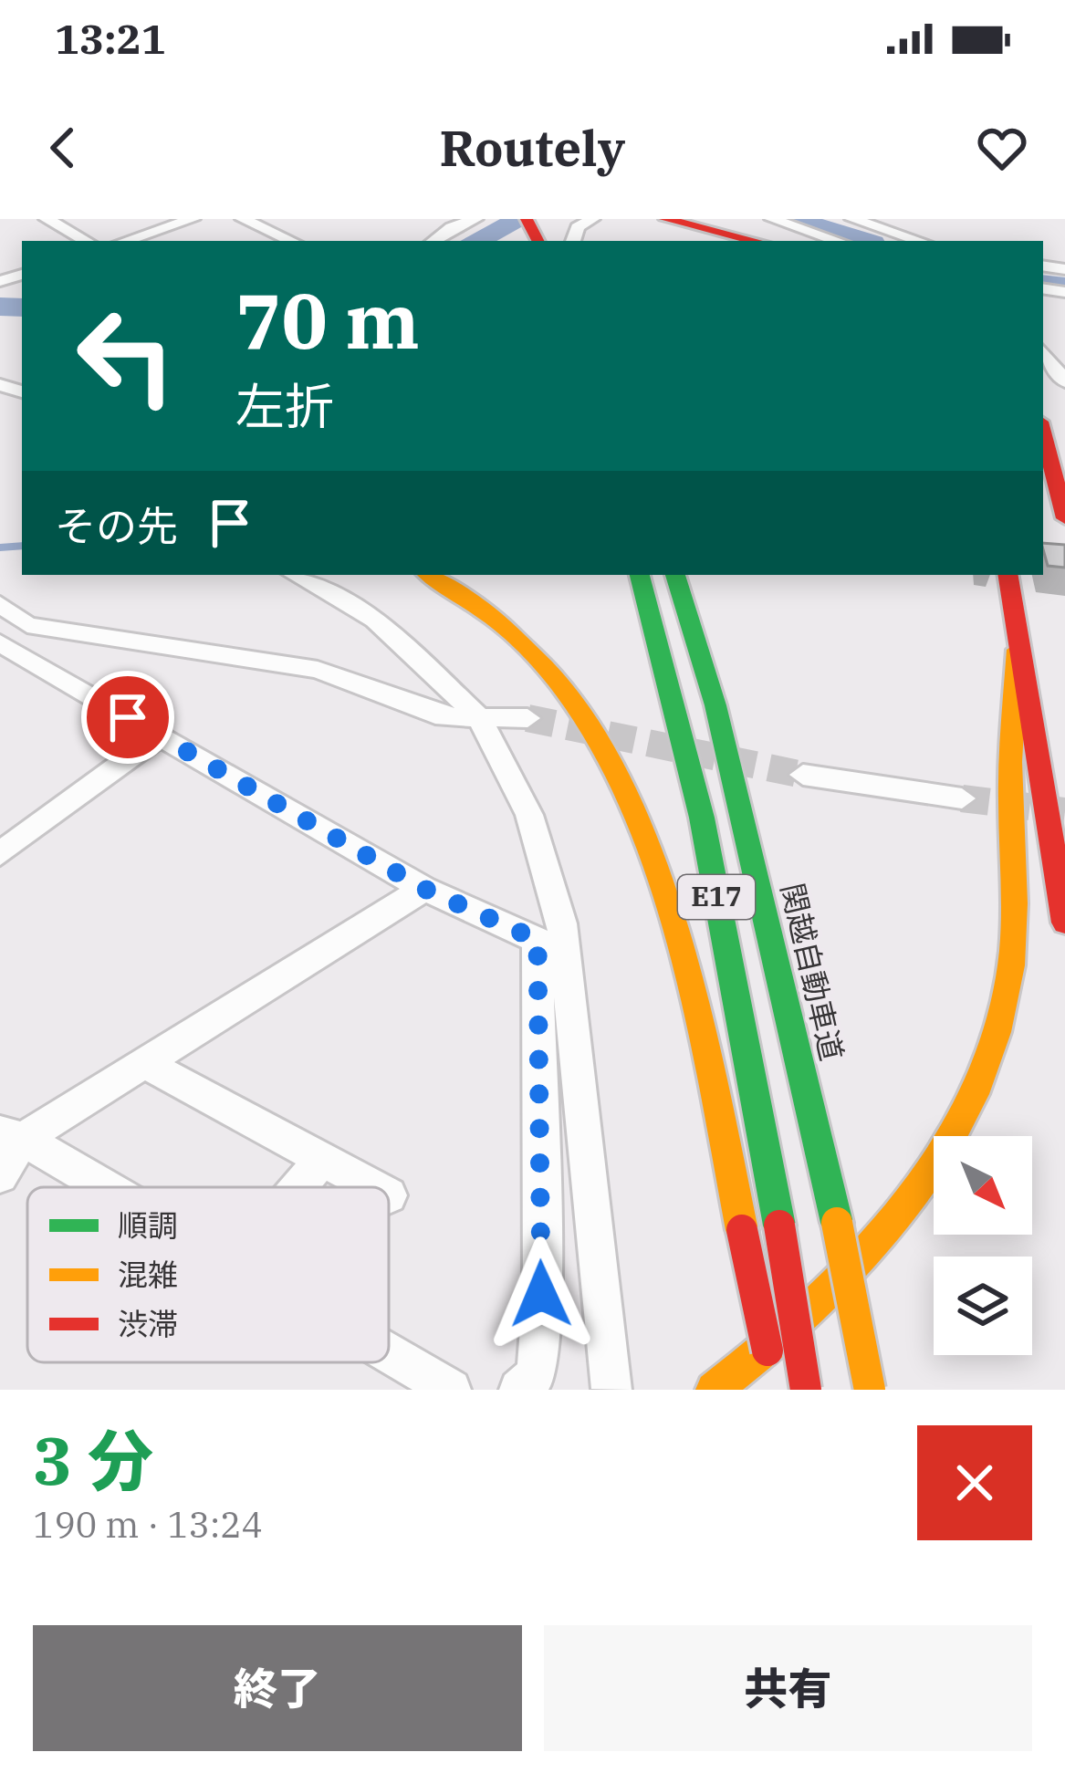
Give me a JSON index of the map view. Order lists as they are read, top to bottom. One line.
{"streets":{"highway":["E17","関越自動車道"]},"legend":["順調","混雑","渋滞"],"north":"bottom right","page":{"status":"13:21","header":"Routely","turn":["70 m","左折"],"then":"その先","heading":["3 分","190 m · 13:24"],"buttons":["終了","共有"]}}
